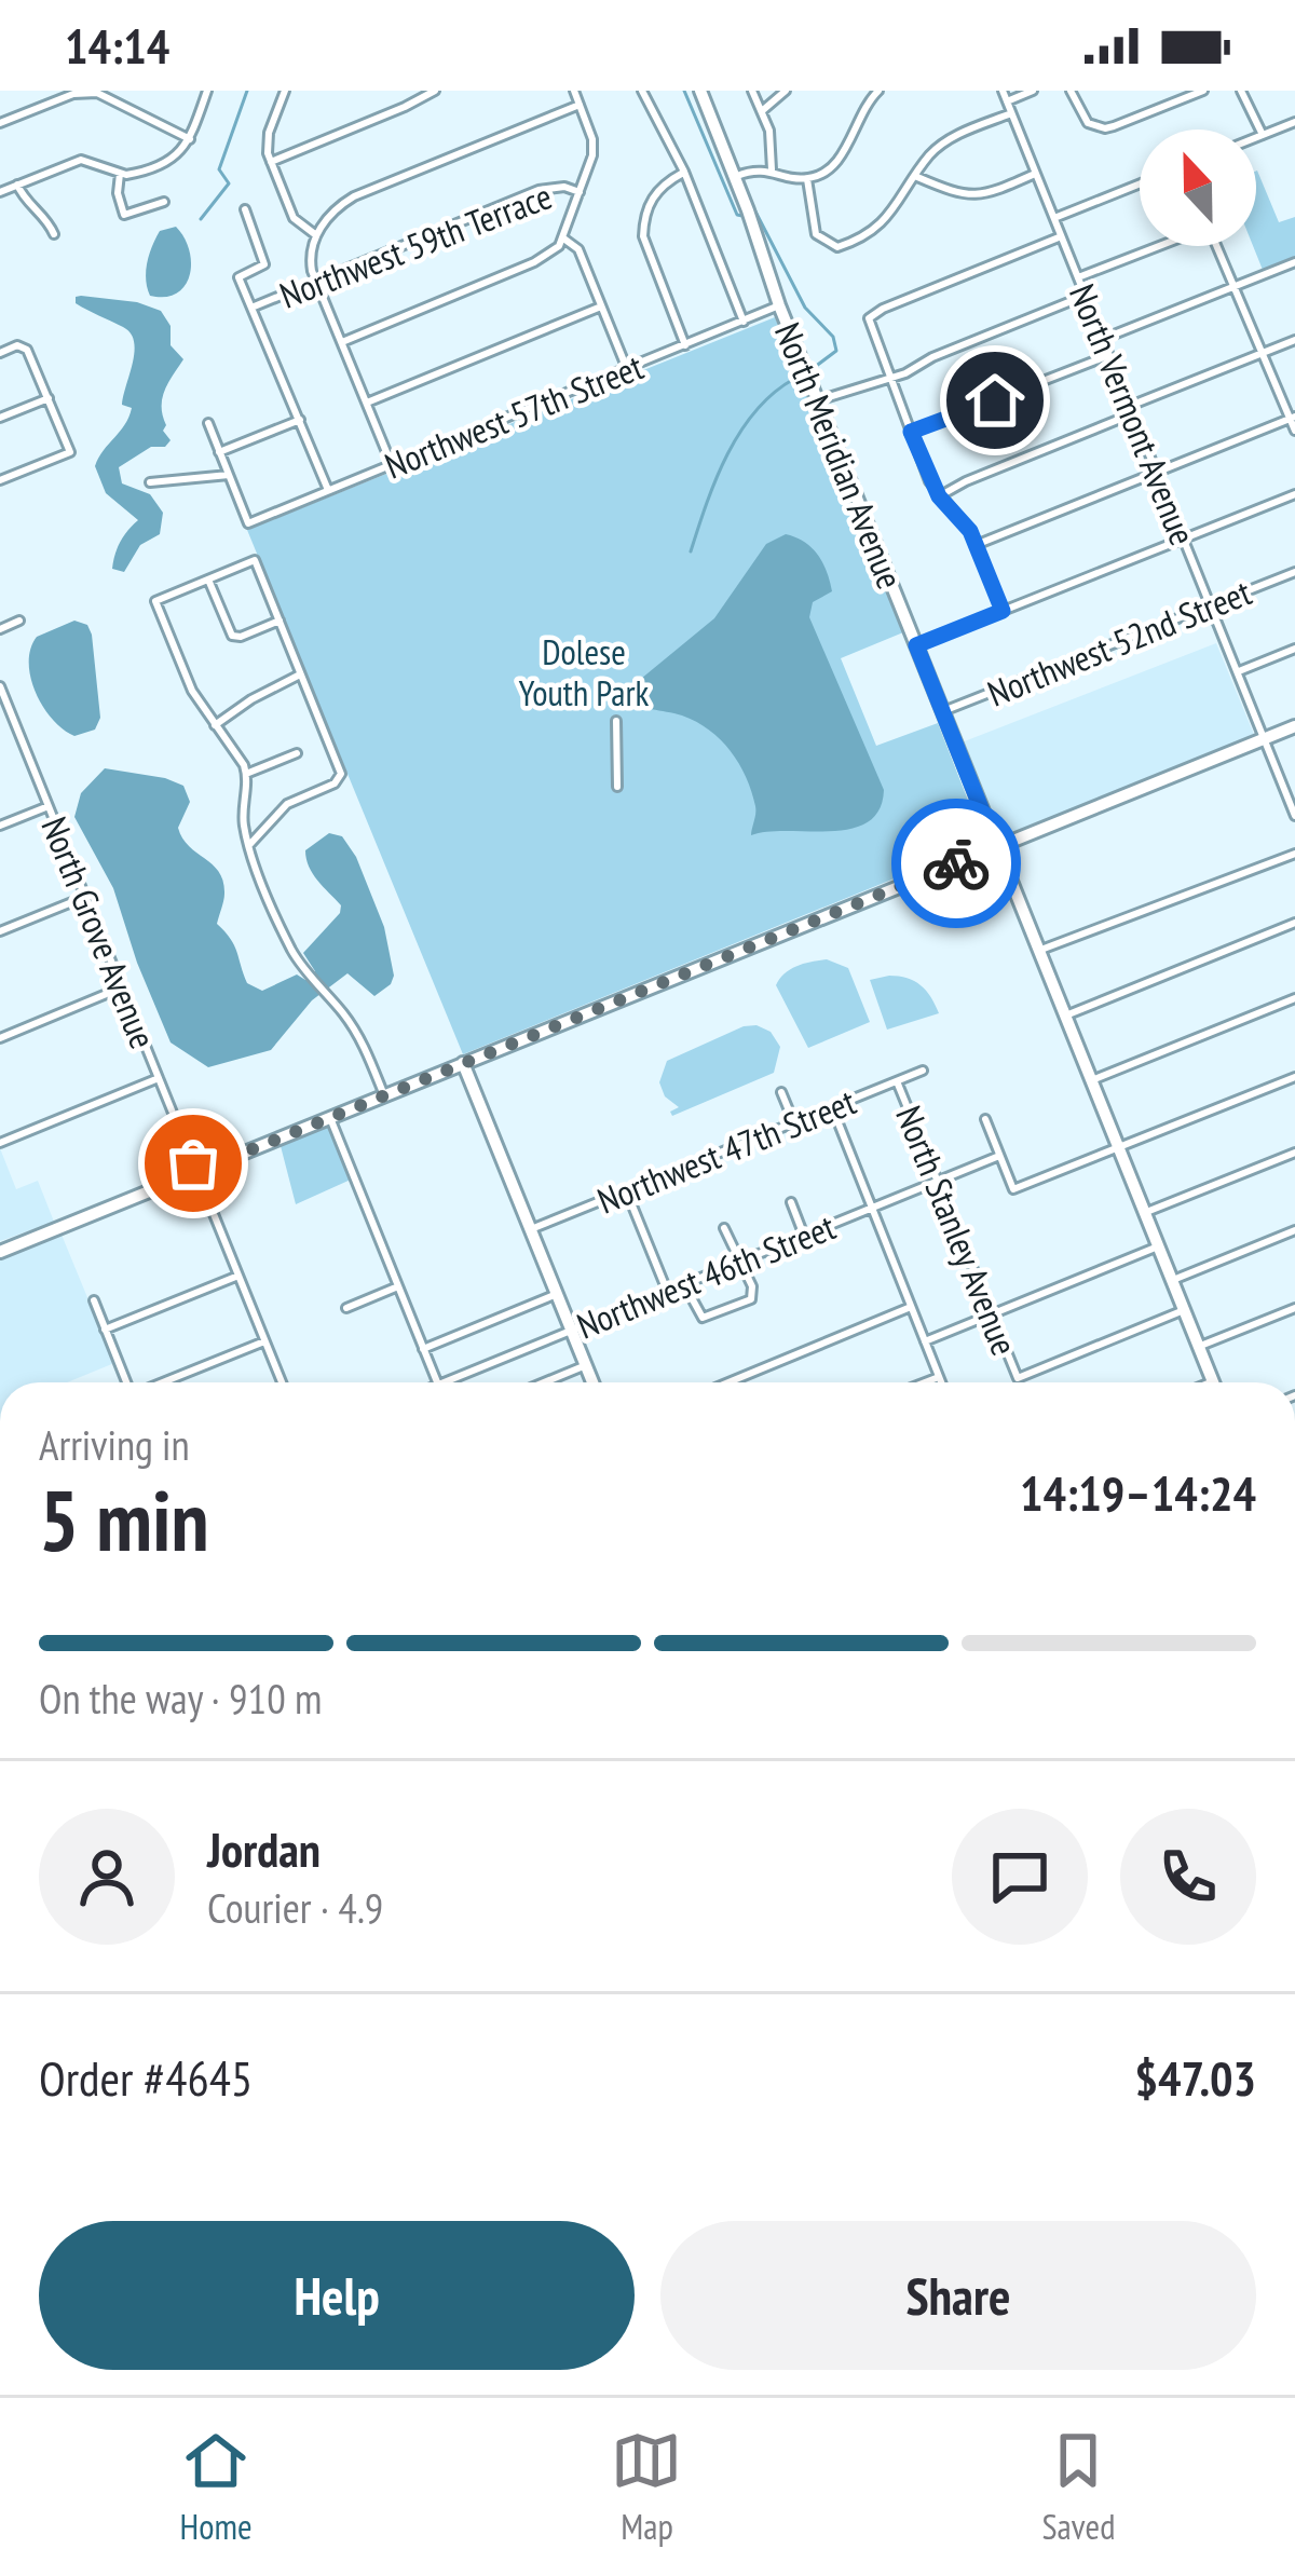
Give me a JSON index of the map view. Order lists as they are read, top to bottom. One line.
{"streets":{"main road":["North Meridian Avenue"],"street":["Northwest 59th Terrace","North Vermont Avenue","Northwest 57th Street","Northwest 52nd Street","North Grove Avenue","Northwest 47th Street","North Stanley Avenue","Northwest 46th Street"]},"crossings":[["North Vermont Avenue","Northwest 52nd Street"],["Northwest 57th Street","North Meridian Avenue"],["North Meridian Avenue","Northwest 52nd Street"],["North Meridian Avenue","North Stanley Avenue"],["Northwest 47th Street","North Stanley Avenue"],["North Stanley Avenue","Northwest 46th Street"]],"parks":["Dolese Youth Park"],"north":"top","page":{"status":"14:14","heading":["5 min","Arriving in","14:19–14:24"],"panel":["Jordan","Courier · 4.9","Order #4645","$47.03"],"bar":"On the way · 910 m","buttons":["Help","Share"],"tabs":["Home","Map","Saved"]}}
